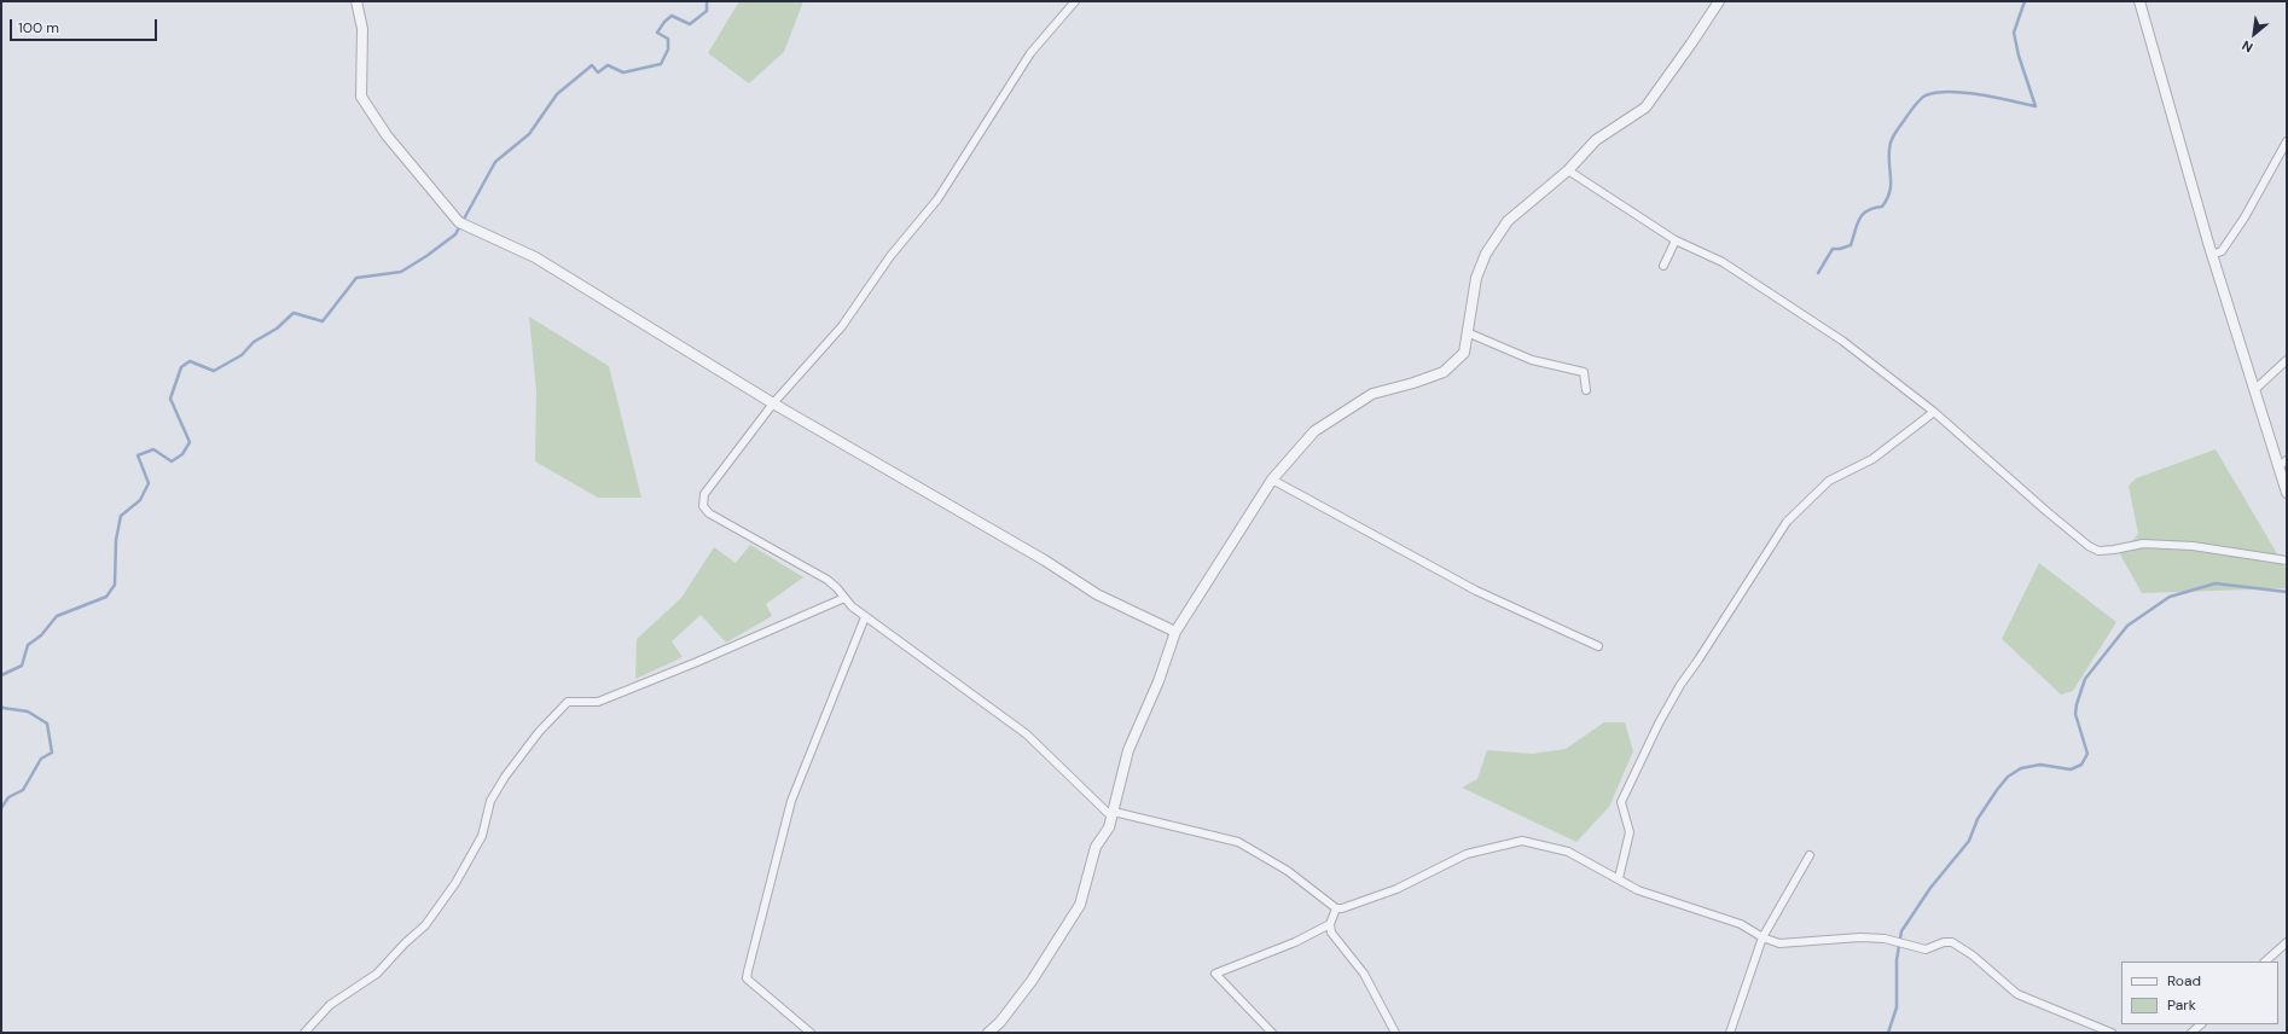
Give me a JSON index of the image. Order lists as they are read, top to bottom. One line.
{"legend":["Road","Park"],"scale_bar":"100 m","north":"bottom left"}
